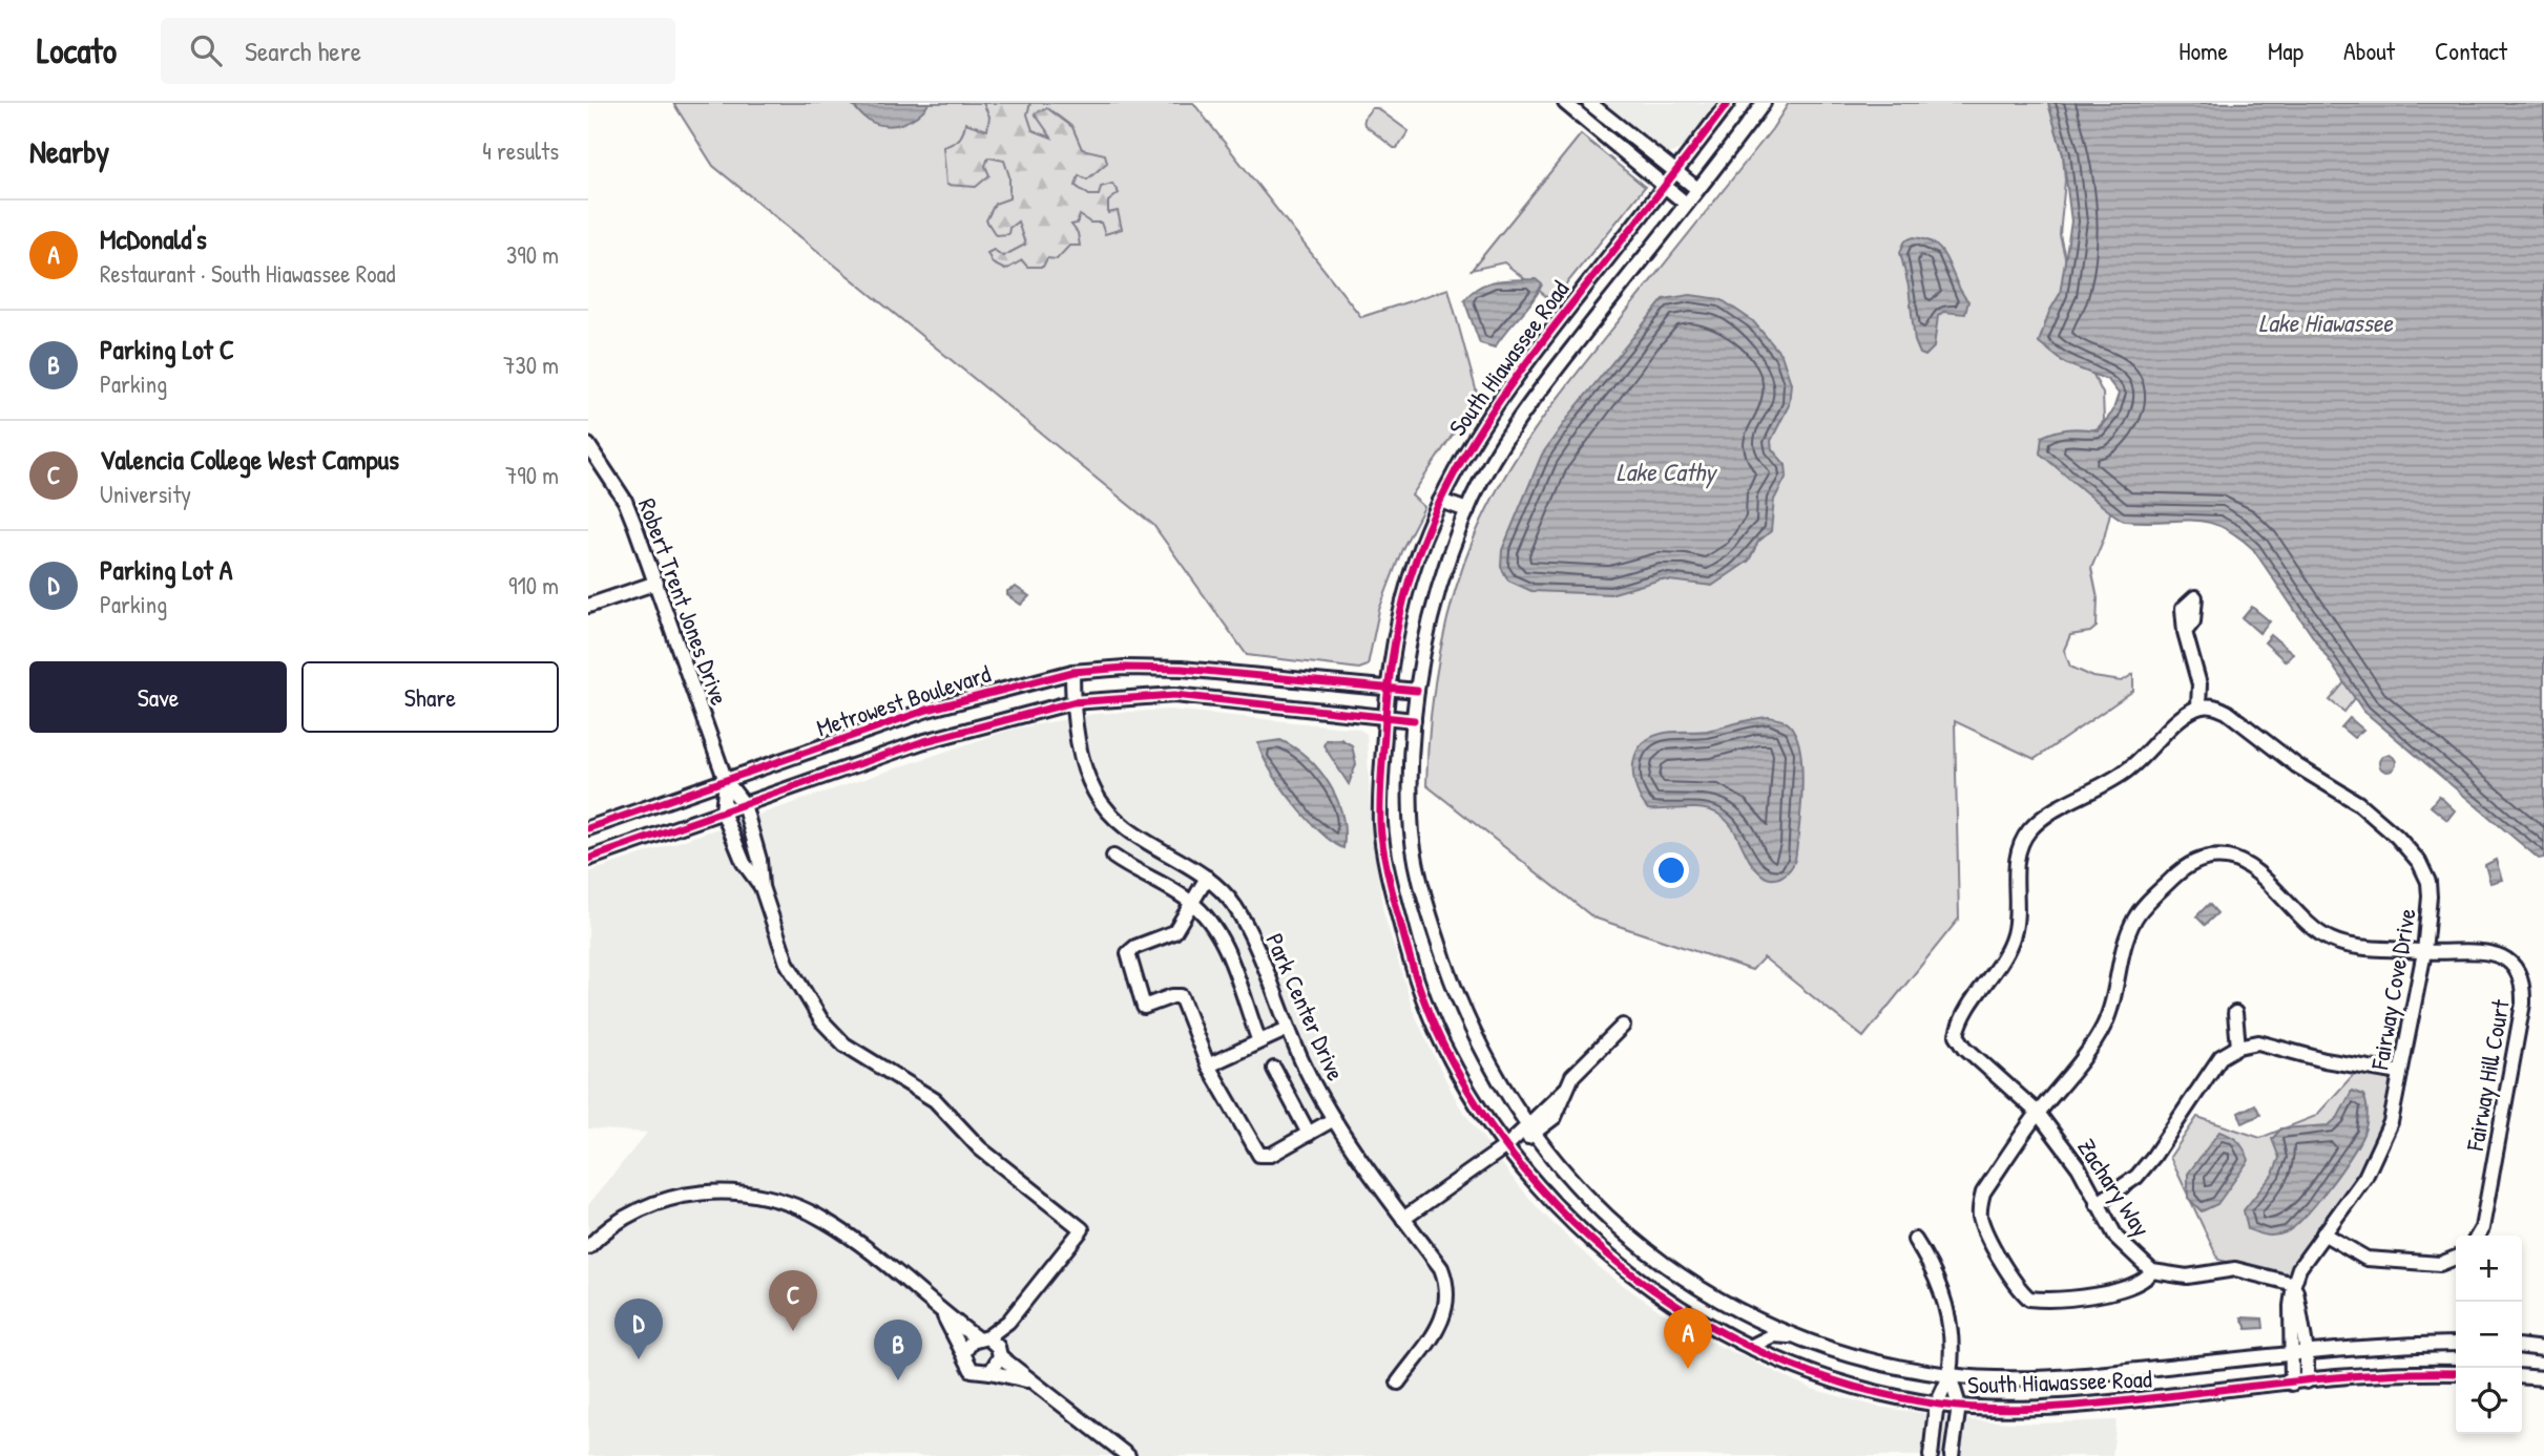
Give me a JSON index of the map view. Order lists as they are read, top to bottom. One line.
{"streets":{"street":["South Hiawassee Road","Robert Trent Jones Drive","Metrowest Boulevard","Fairway Cove Drive","Park Center Drive","Fairway Hill Court","Zachary Way"]},"crossings":[["South Hiawassee Road","Metrowest Boulevard"],["South Hiawassee Road","Fairway Cove Drive"],["Robert Trent Jones Drive","Metrowest Boulevard"],["Metrowest Boulevard","Park Center Drive"],["Fairway Cove Drive","Fairway Hill Court"],["Fairway Cove Drive","Zachary Way"],["Fairway Hill Court","Zachary Way"]],"water":["Lake Hiawassee","Lake Cathy"],"page":{"header":"Locato","search":"Search here","nav":["Home","Map","About","Contact"],"heading":["Nearby","4 results"],"list":[{"mark":"A","name":"McDonald's","note":"Restaurant · South Hiawassee Road","value":"390 m"},{"mark":"B","name":"Parking Lot C","note":"Parking","value":"730 m"},{"mark":"C","name":"Valencia College West Campus","note":"University","value":"790 m"},{"mark":"D","name":"Parking Lot A","note":"Parking","value":"910 m"}],"buttons":["Save","Share"],"map_buttons":["+","−"],"pins":["C","D","A","B"]}}
